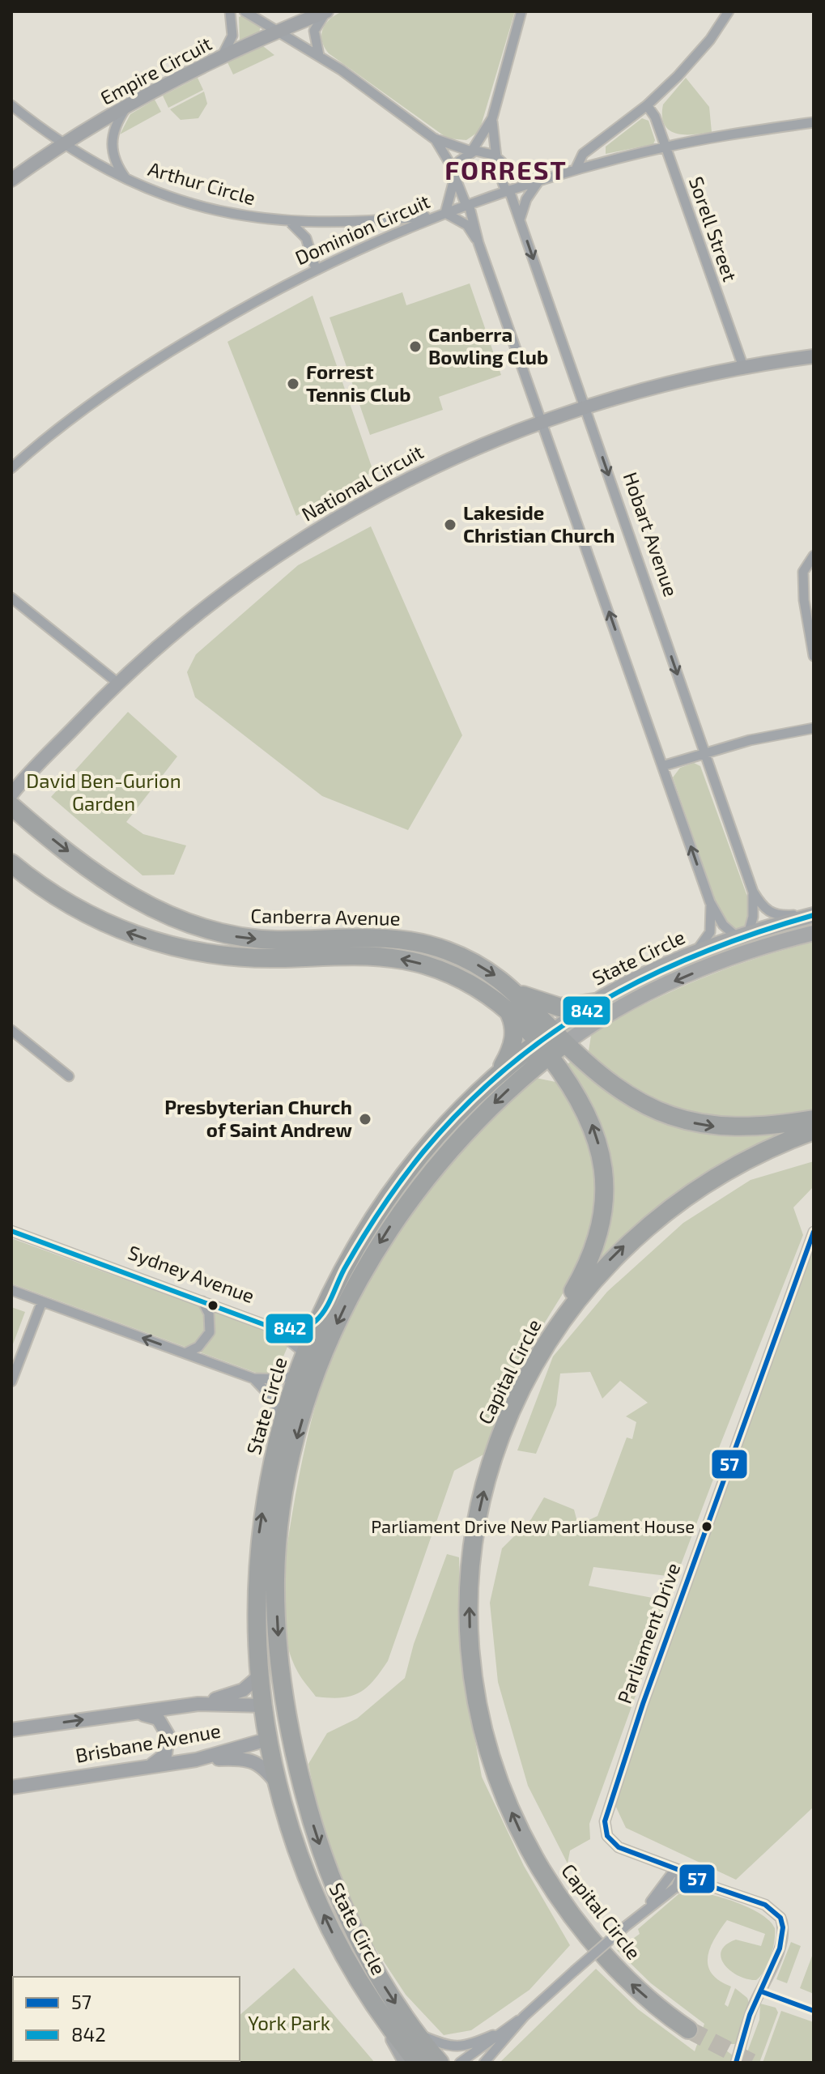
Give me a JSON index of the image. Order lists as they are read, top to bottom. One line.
{"streets":{"highway":["Canberra Avenue","State Circle","Sydney Avenue","Capital Circle","Brisbane Avenue"],"street":["Empire Circuit","Arthur Circle","Sorell Street","Dominion Circuit","National Circuit","Hobart Avenue","Parliament Drive"]},"crossings":[["Empire Circuit","Arthur Circle"],["Arthur Circle","Dominion Circuit"],["Sorell Street","Dominion Circuit"],["Sorell Street","National Circuit"],["Dominion Circuit","Hobart Avenue"],["National Circuit","Hobart Avenue"],["Hobart Avenue","State Circle"],["Canberra Avenue","State Circle"],["State Circle","Sydney Avenue"],["State Circle","Brisbane Avenue"]],"one_way":["Capital Circle"],"districts":["FORREST"],"parks":["David Ben-Gurion Garden","York Park"],"places":["Canberra Bowling Club","Forrest Tennis Club","Lakeside Christian Church","Presbyterian Church of Saint Andrew","Parliament Drive New Parliament House"],"lines":["transit line 842","transit line 57"],"legend":["57","842"]}
